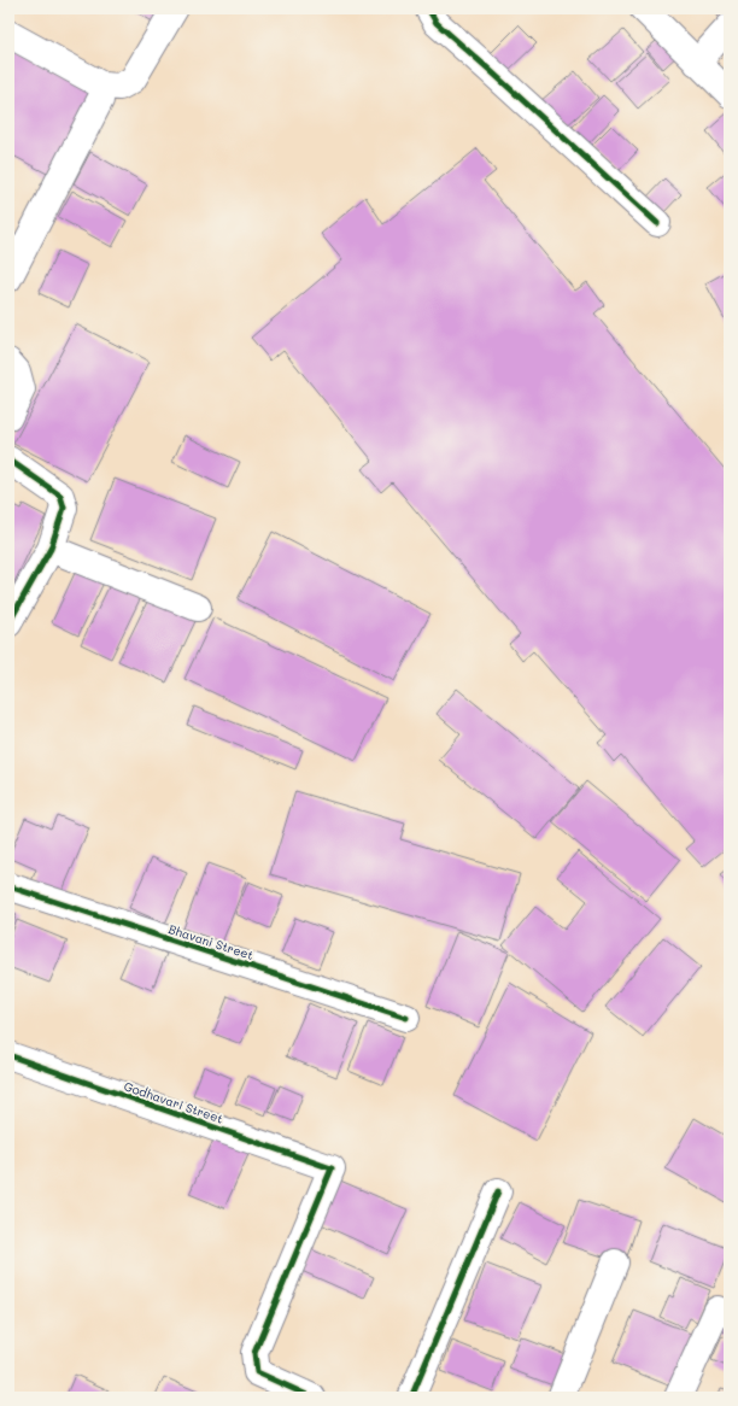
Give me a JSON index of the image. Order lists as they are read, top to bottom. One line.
{"streets":{"street":["Bhavani Street","Godhavari Street"]}}
